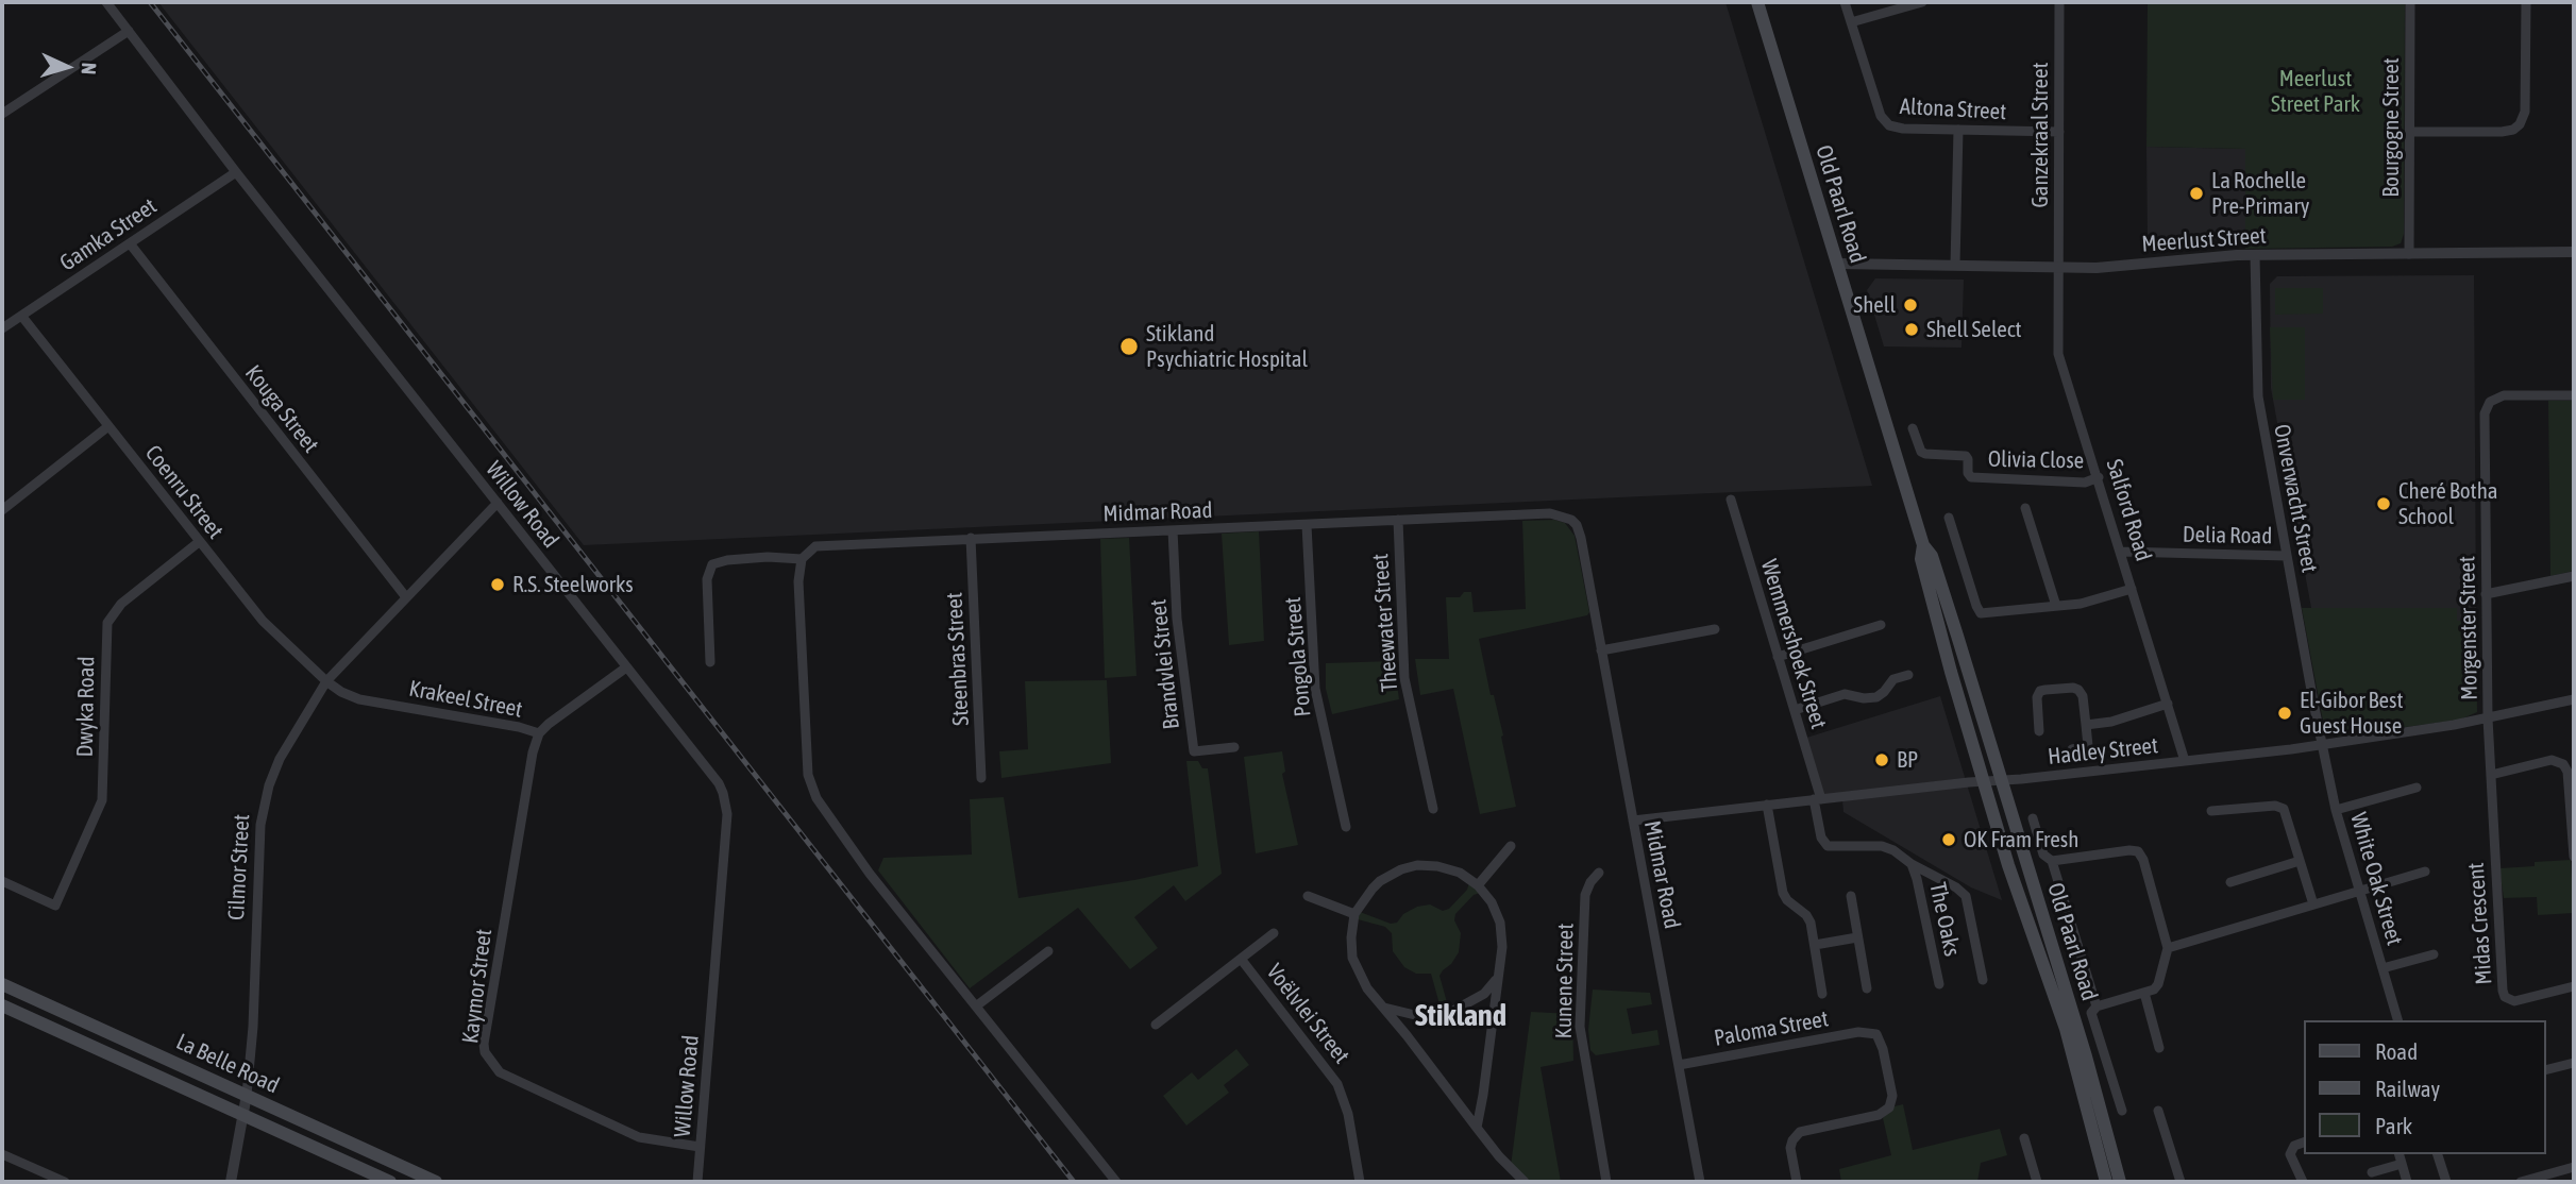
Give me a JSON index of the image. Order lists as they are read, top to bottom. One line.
{"streets":{"main road":["Old Paarl Road","La Belle Road"],"street":["Altona Street","Bourgogne Street","Ganzekraal Street","Gamka Street","Meerlust Street","Kouga Street","Olivia Close","Coenru Street","Onverwacht Street","Willow Road","Salford Road","Midmar Road","Delia Road","Theewater Street","Morgenster Street","Wemmershoek Street","Pongola Street","Steenbras Street","Brandvlei Street","Krakeel Street","Dwyka Road","Hadley Street","Cilmor Street","White Oak Street","The Oaks","Midas Crescent","Kunene Street","Kaymor Street","Voëlvlei Street","Paloma Street"]},"crossings":[["Altona Street","Ganzekraal Street"],["Bourgogne Street","Meerlust Street"],["Ganzekraal Street","Meerlust Street"],["Ganzekraal Street","Salford Road"],["Old Paarl Road","Meerlust Street"],["Old Paarl Road","Hadley Street"],["Gamka Street","Kouga Street"],["Gamka Street","Coenru Street"],["Gamka Street","Willow Road"],["Meerlust Street","Onverwacht Street"],["Meerlust Street","Salford Road"],["Kouga Street","Cilmor Street"],["Olivia Close","Salford Road"],["Coenru Street","Krakeel Street"],["Coenru Street","Dwyka Road"],["Coenru Street","Cilmor Street"],["Onverwacht Street","Delia Road"],["Onverwacht Street","Hadley Street"],["Onverwacht Street","White Oak Street"],["Willow Road","Krakeel Street"],["Willow Road","Cilmor Street"],["Willow Road","Kaymor Street"],["Salford Road","Delia Road"],["Salford Road","Hadley Street"],["Midmar Road","Theewater Street"],["Midmar Road","Pongola Street"],["Midmar Road","Steenbras Street"],["Midmar Road","Brandvlei Street"],["Midmar Road","Hadley Street"],["Midmar Road","Paloma Street"],["Morgenster Street","Hadley Street"],["Morgenster Street","Midas Crescent"],["Wemmershoek Street","Hadley Street"],["Wemmershoek Street","The Oaks"],["Krakeel Street","Cilmor Street"],["Krakeel Street","Kaymor Street"],["Hadley Street","White Oak Street"],["Hadley Street","The Oaks"],["Hadley Street","Midas Crescent"],["Cilmor Street","La Belle Road"]],"districts":["Stikland"],"parks":["Meerlust Street Park"],"places":["La Rochelle Pre-Primary","Shell","Shell Select","Stikland Psychiatric Hospital","Cheré Botha School","R.S. Steelworks","El-Gibor Best Guest House","BP","OK Fram Fresh"],"legend":["Road","Railway","Park"],"north":"right"}
